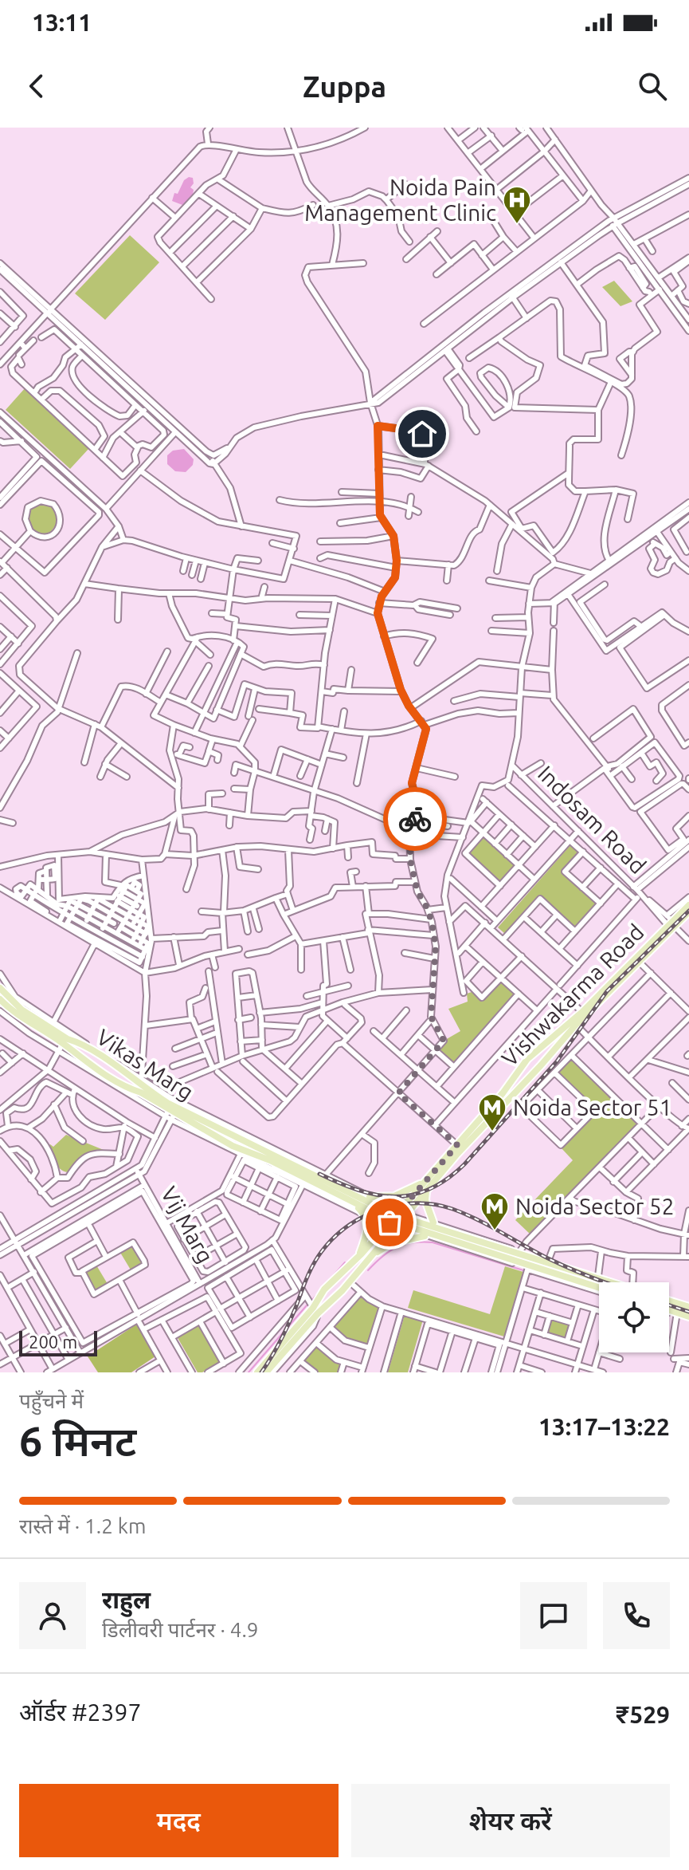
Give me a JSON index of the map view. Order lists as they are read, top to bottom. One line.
{"streets":{"main road":["Vishwakarma Road","Vikas Marg"],"street":["Indosam Road","Vij Marg"]},"crossings":[["Indosam Road","Vishwakarma Road"],["Vishwakarma Road","Vikas Marg"]],"places":{"hospital":["Noida Pain Management Clinic"],"metro station":["Noida Sector 51","Noida Sector 52"]},"scale_bar":"200 m","page":{"status":"13:11","header":"Zuppa","scale":"200 m","heading":["6 मिनट","पहुँचने में","13:17–13:22"],"panel":["राहुल","डिलीवरी पार्टनर · 4.9","ऑर्डर #2397","₹529"],"bar":"रास्ते में · 1.2 km","buttons":["मदद","शेयर करें"]}}
